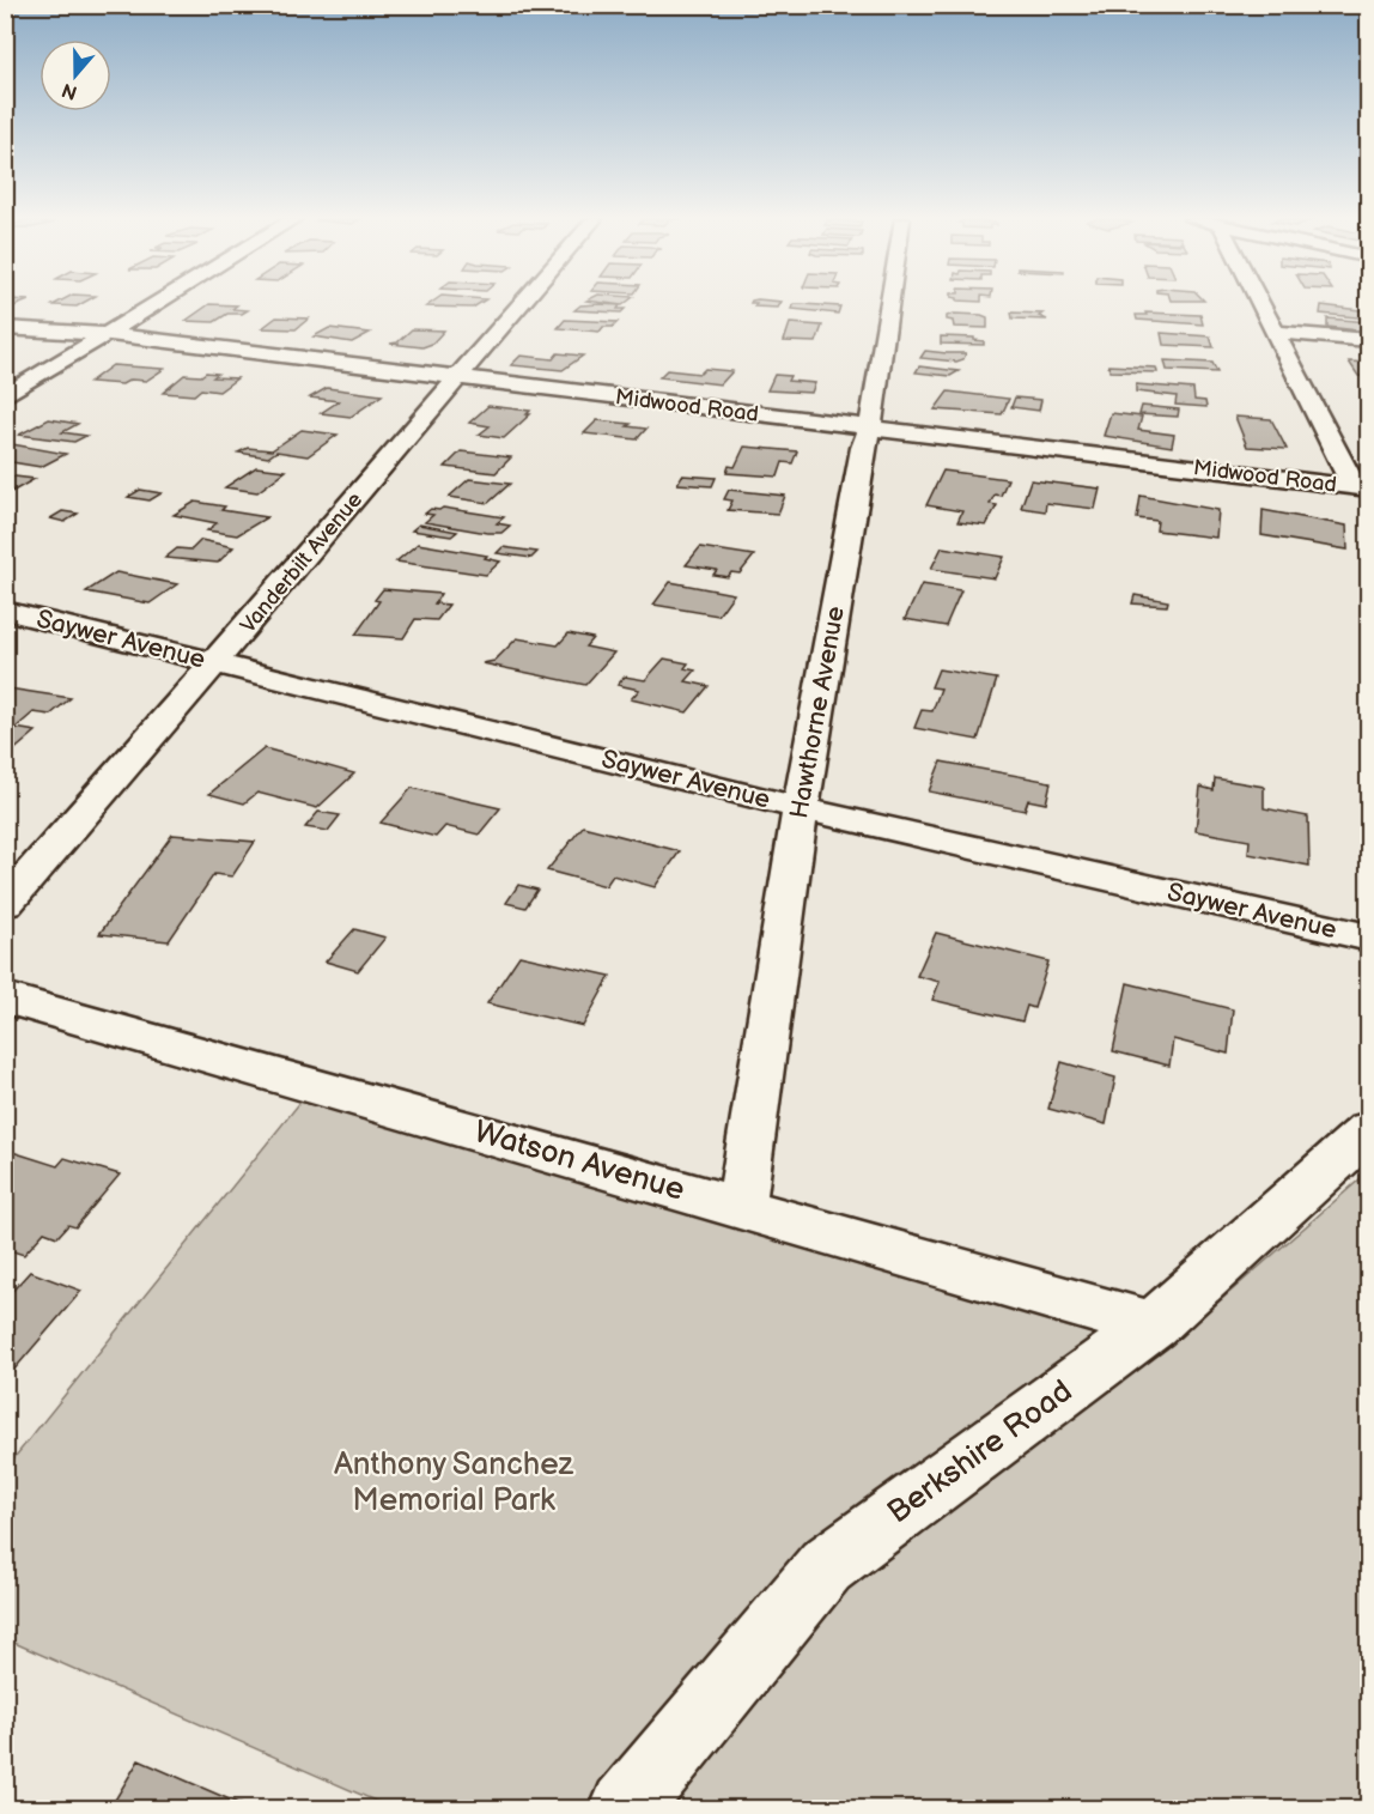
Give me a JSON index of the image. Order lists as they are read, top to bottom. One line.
{"streets":{"street":["Midwood Road","Vanderbilt Avenue","Saywer Avenue","Hawthorne Avenue","Watson Avenue","Berkshire Road"]},"crossings":[["Midwood Road","Vanderbilt Avenue"],["Midwood Road","Hawthorne Avenue"],["Vanderbilt Avenue","Saywer Avenue"],["Saywer Avenue","Hawthorne Avenue"],["Hawthorne Avenue","Watson Avenue"],["Watson Avenue","Berkshire Road"]],"parks":["Anthony Sanchez Memorial Park"],"north":"bottom"}
